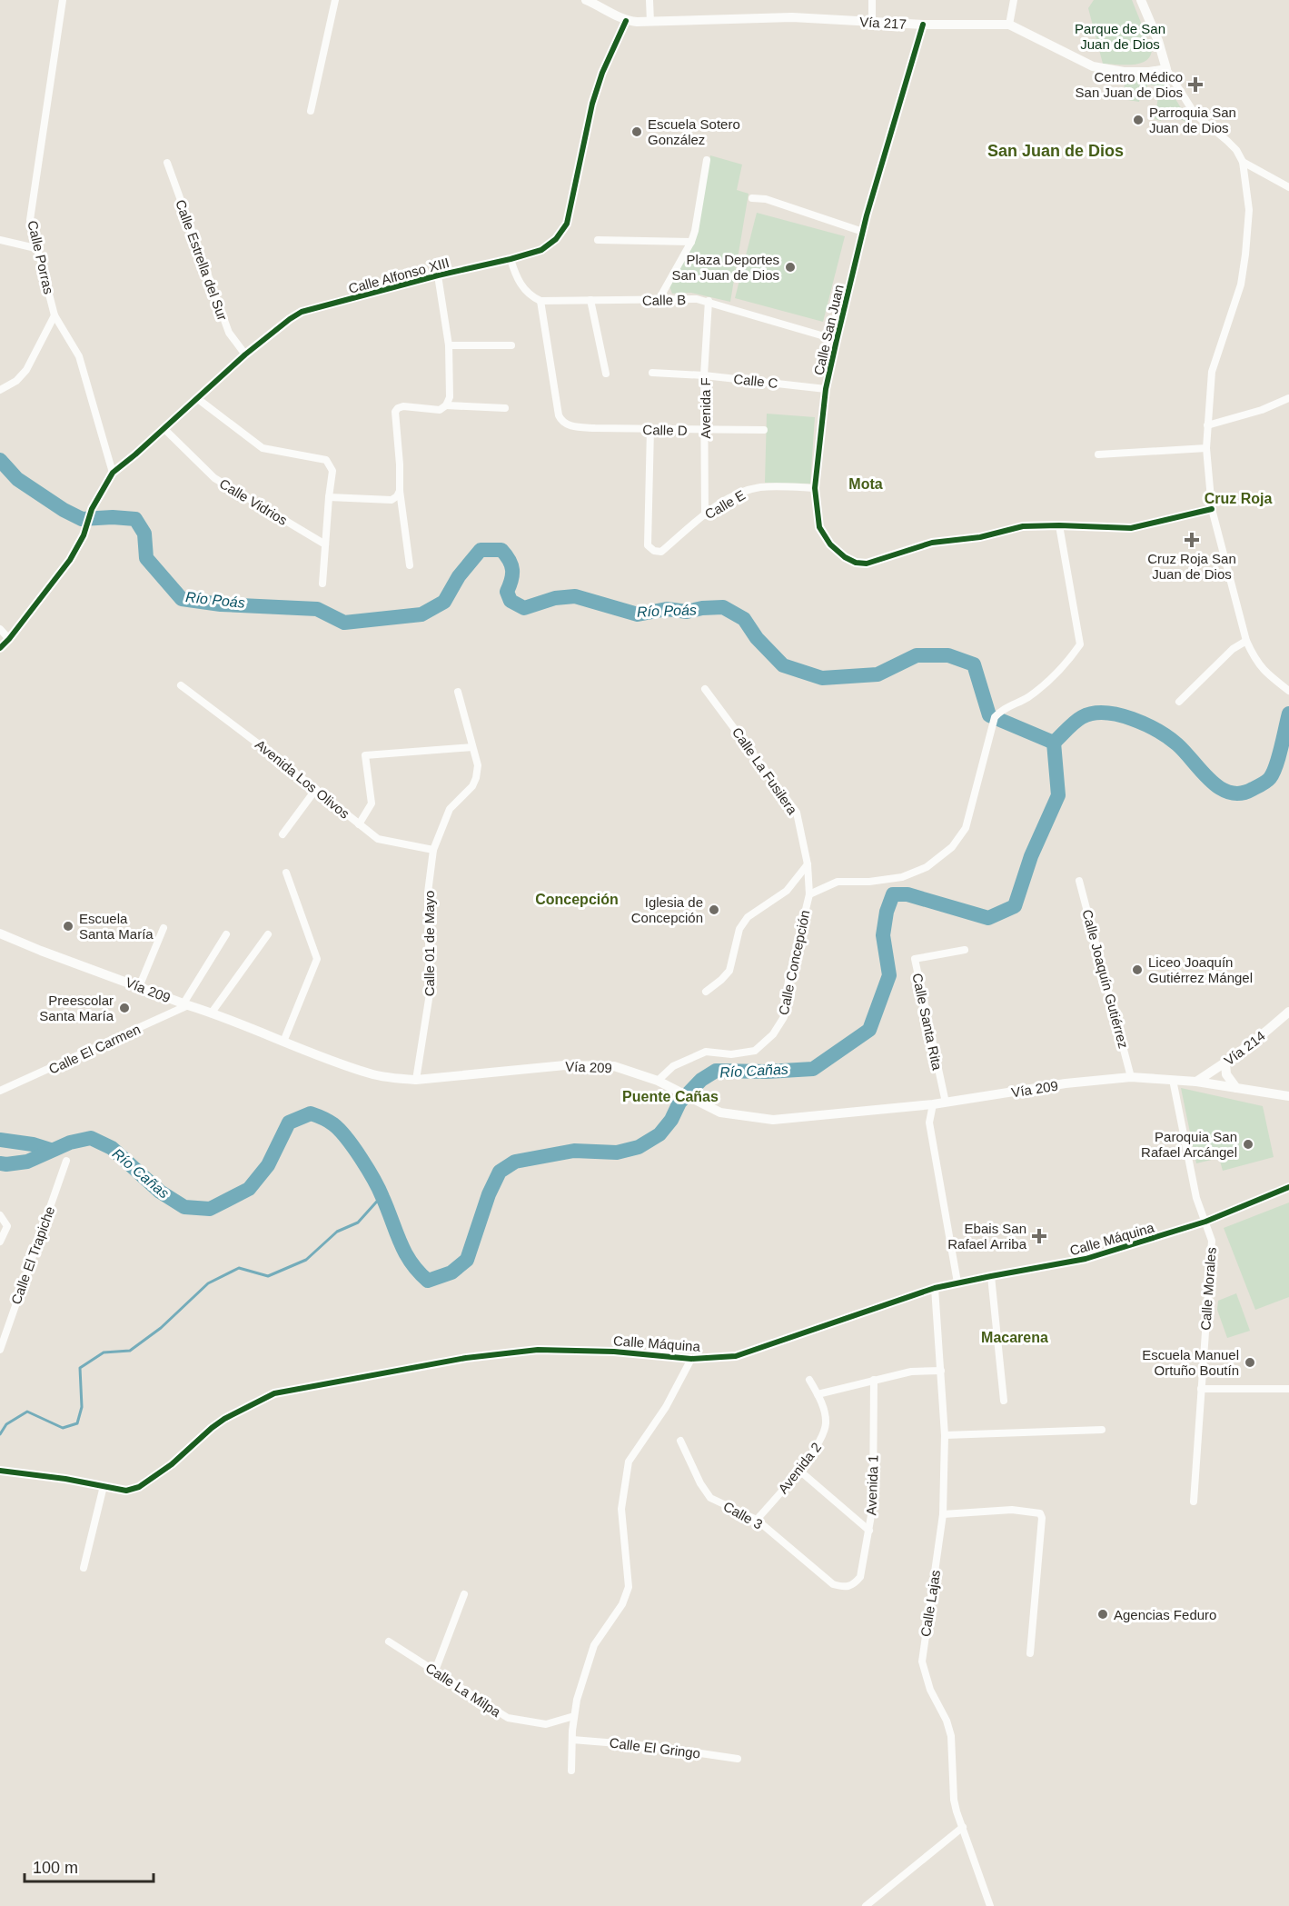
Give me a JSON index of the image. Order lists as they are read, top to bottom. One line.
{"streets":{"main road":["Vía 217","Vía 209","Vía 214"],"street":["Calle Porras","Calle Estrella del Sur","Calle Alfonso XIII","Calle B","Calle San Juan","Calle C","Avenida F","Calle D","Calle Vidrios","Calle E","Calle La Fusilera","Avenida Los Olivos","Calle 01 de Mayo","Calle Concepción","Calle Joaquín Gutiérrez","Calle Santa Rita","Calle El Carmen","Calle Máquina","Calle El Trapiche","Calle Morales","Avenida 2","Avenida 1","Calle 3","Calle Lajas","Calle La Milpa","Calle El Gringo"]},"crossings":[["Vía 217","Calle Alfonso XIII"],["Vía 217","Calle San Juan"],["Calle Porras","Calle Alfonso XIII"],["Calle Estrella del Sur","Calle Alfonso XIII"],["Calle Alfonso XIII","Calle Vidrios"],["Calle B","Calle San Juan"],["Calle B","Avenida F"],["Calle B","Calle D"],["Calle San Juan","Calle C"],["Calle San Juan","Calle E"],["Calle San Juan","Calle Concepción"],["Calle C","Avenida F"],["Avenida F","Calle D"],["Avenida F","Calle E"],["Calle D","Calle E"],["Calle La Fusilera","Calle Concepción"],["Avenida Los Olivos","Calle 01 de Mayo"],["Calle 01 de Mayo","Vía 209"],["Calle Concepción","Vía 209"],["Calle Joaquín Gutiérrez","Vía 209"],["Vía 209","Calle Santa Rita"],["Vía 209","Vía 214"],["Vía 209","Calle El Carmen"],["Vía 209","Calle Morales"],["Calle Máquina","Calle Morales"],["Calle Máquina","Calle Lajas"],["Avenida 2","Calle 3"],["Avenida 1","Calle 3"]],"districts":["San Juan de Dios","Mota","Cruz Roja","Concepción","Puente Cañas","Macarena"],"water":["Río Poás","Río Cañas"],"parks":["Parque de San Juan de Dios"],"places":{"health":["Centro Médico San Juan de Dios","Cruz Roja San Juan de Dios","Ebais San Rafael Arriba"],"other":["Parroquia San Juan de Dios","Escuela Sotero González","Plaza Deportes San Juan de Dios","Iglesia de Concepción","Escuela Santa María","Liceo Joaquín Gutiérrez Mángel","Preescolar Santa María","Paroquia San Rafael Arcángel","Escuela Manuel Ortuño Boutín","Agencias Feduro"]},"scale_bar":"100 m"}
